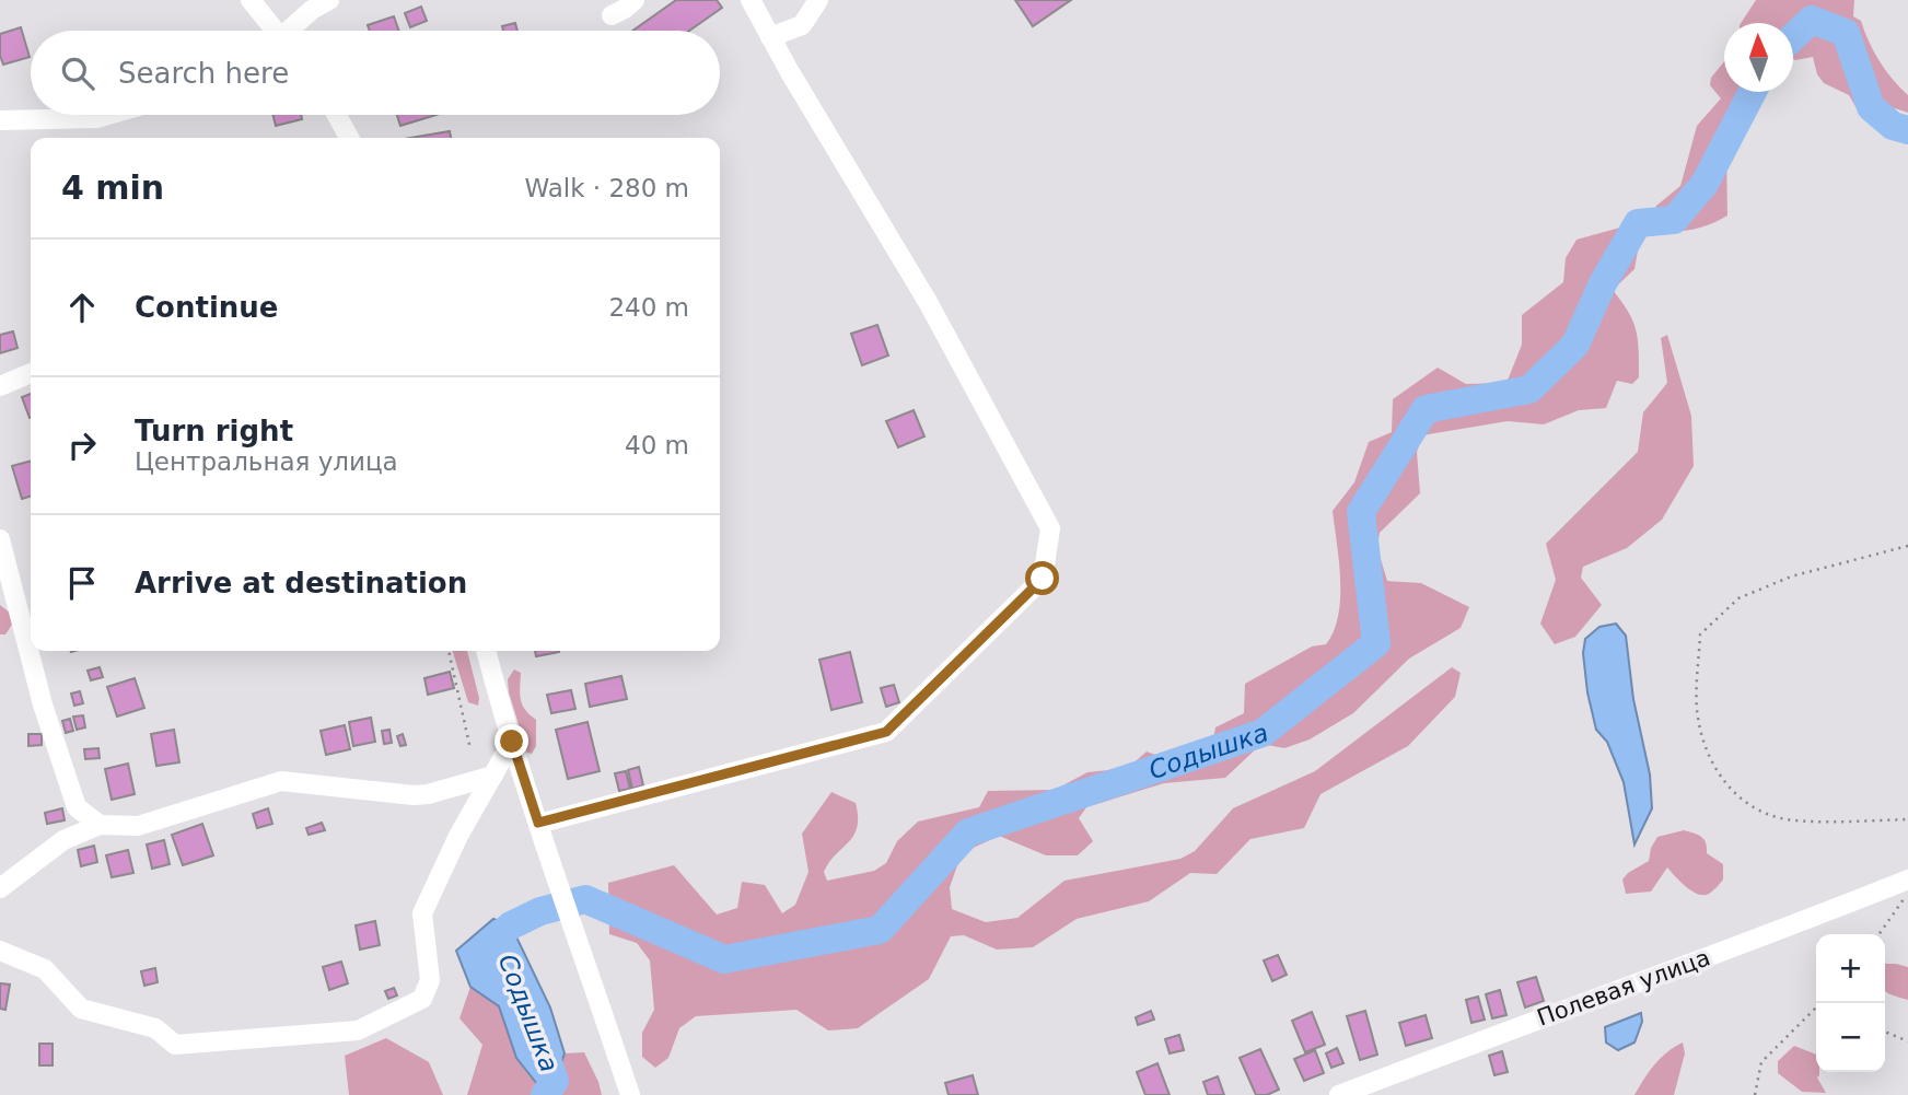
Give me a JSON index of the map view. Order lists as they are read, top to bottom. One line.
{"streets":{"street":["Полевая улица"]},"water":["Содышка"],"north":"top","page":{"search":"Search here","heading":["4 min","Walk · 280 m"],"list":[["Continue","240 m"],["Turn right","Центральная улица","40 m"],"Arrive at destination"],"map_buttons":["+","−"]}}
